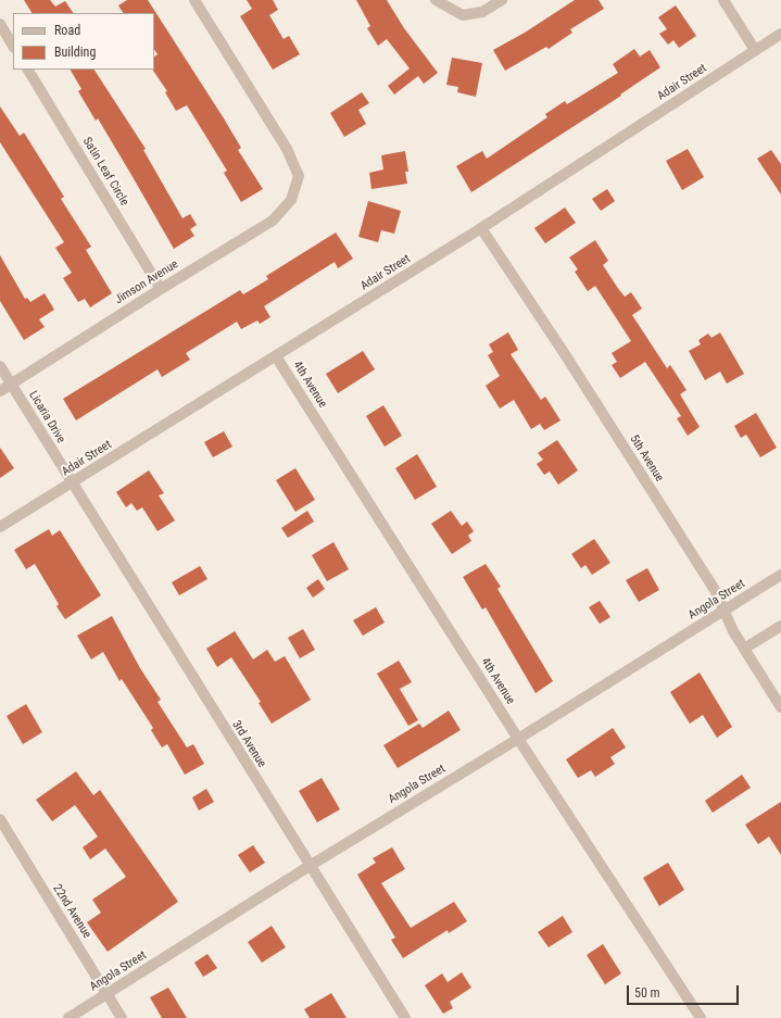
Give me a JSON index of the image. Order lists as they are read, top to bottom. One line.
{"streets":{"street":["Adair Street","Satin Leaf Circle","Jimson Avenue","4th Avenue","Licaria Drive","5th Avenue","Angola Street","3rd Avenue","22nd Avenue"]},"crossings":[["Adair Street","4th Avenue"],["Adair Street","Licaria Drive"],["Adair Street","5th Avenue"],["Adair Street","3rd Avenue"],["Satin Leaf Circle","Jimson Avenue"],["Jimson Avenue","Licaria Drive"],["4th Avenue","Angola Street"],["Licaria Drive","3rd Avenue"],["5th Avenue","Angola Street"],["Angola Street","3rd Avenue"],["Angola Street","22nd Avenue"]],"legend":["Road","Building"],"scale_bar":"50 m"}
